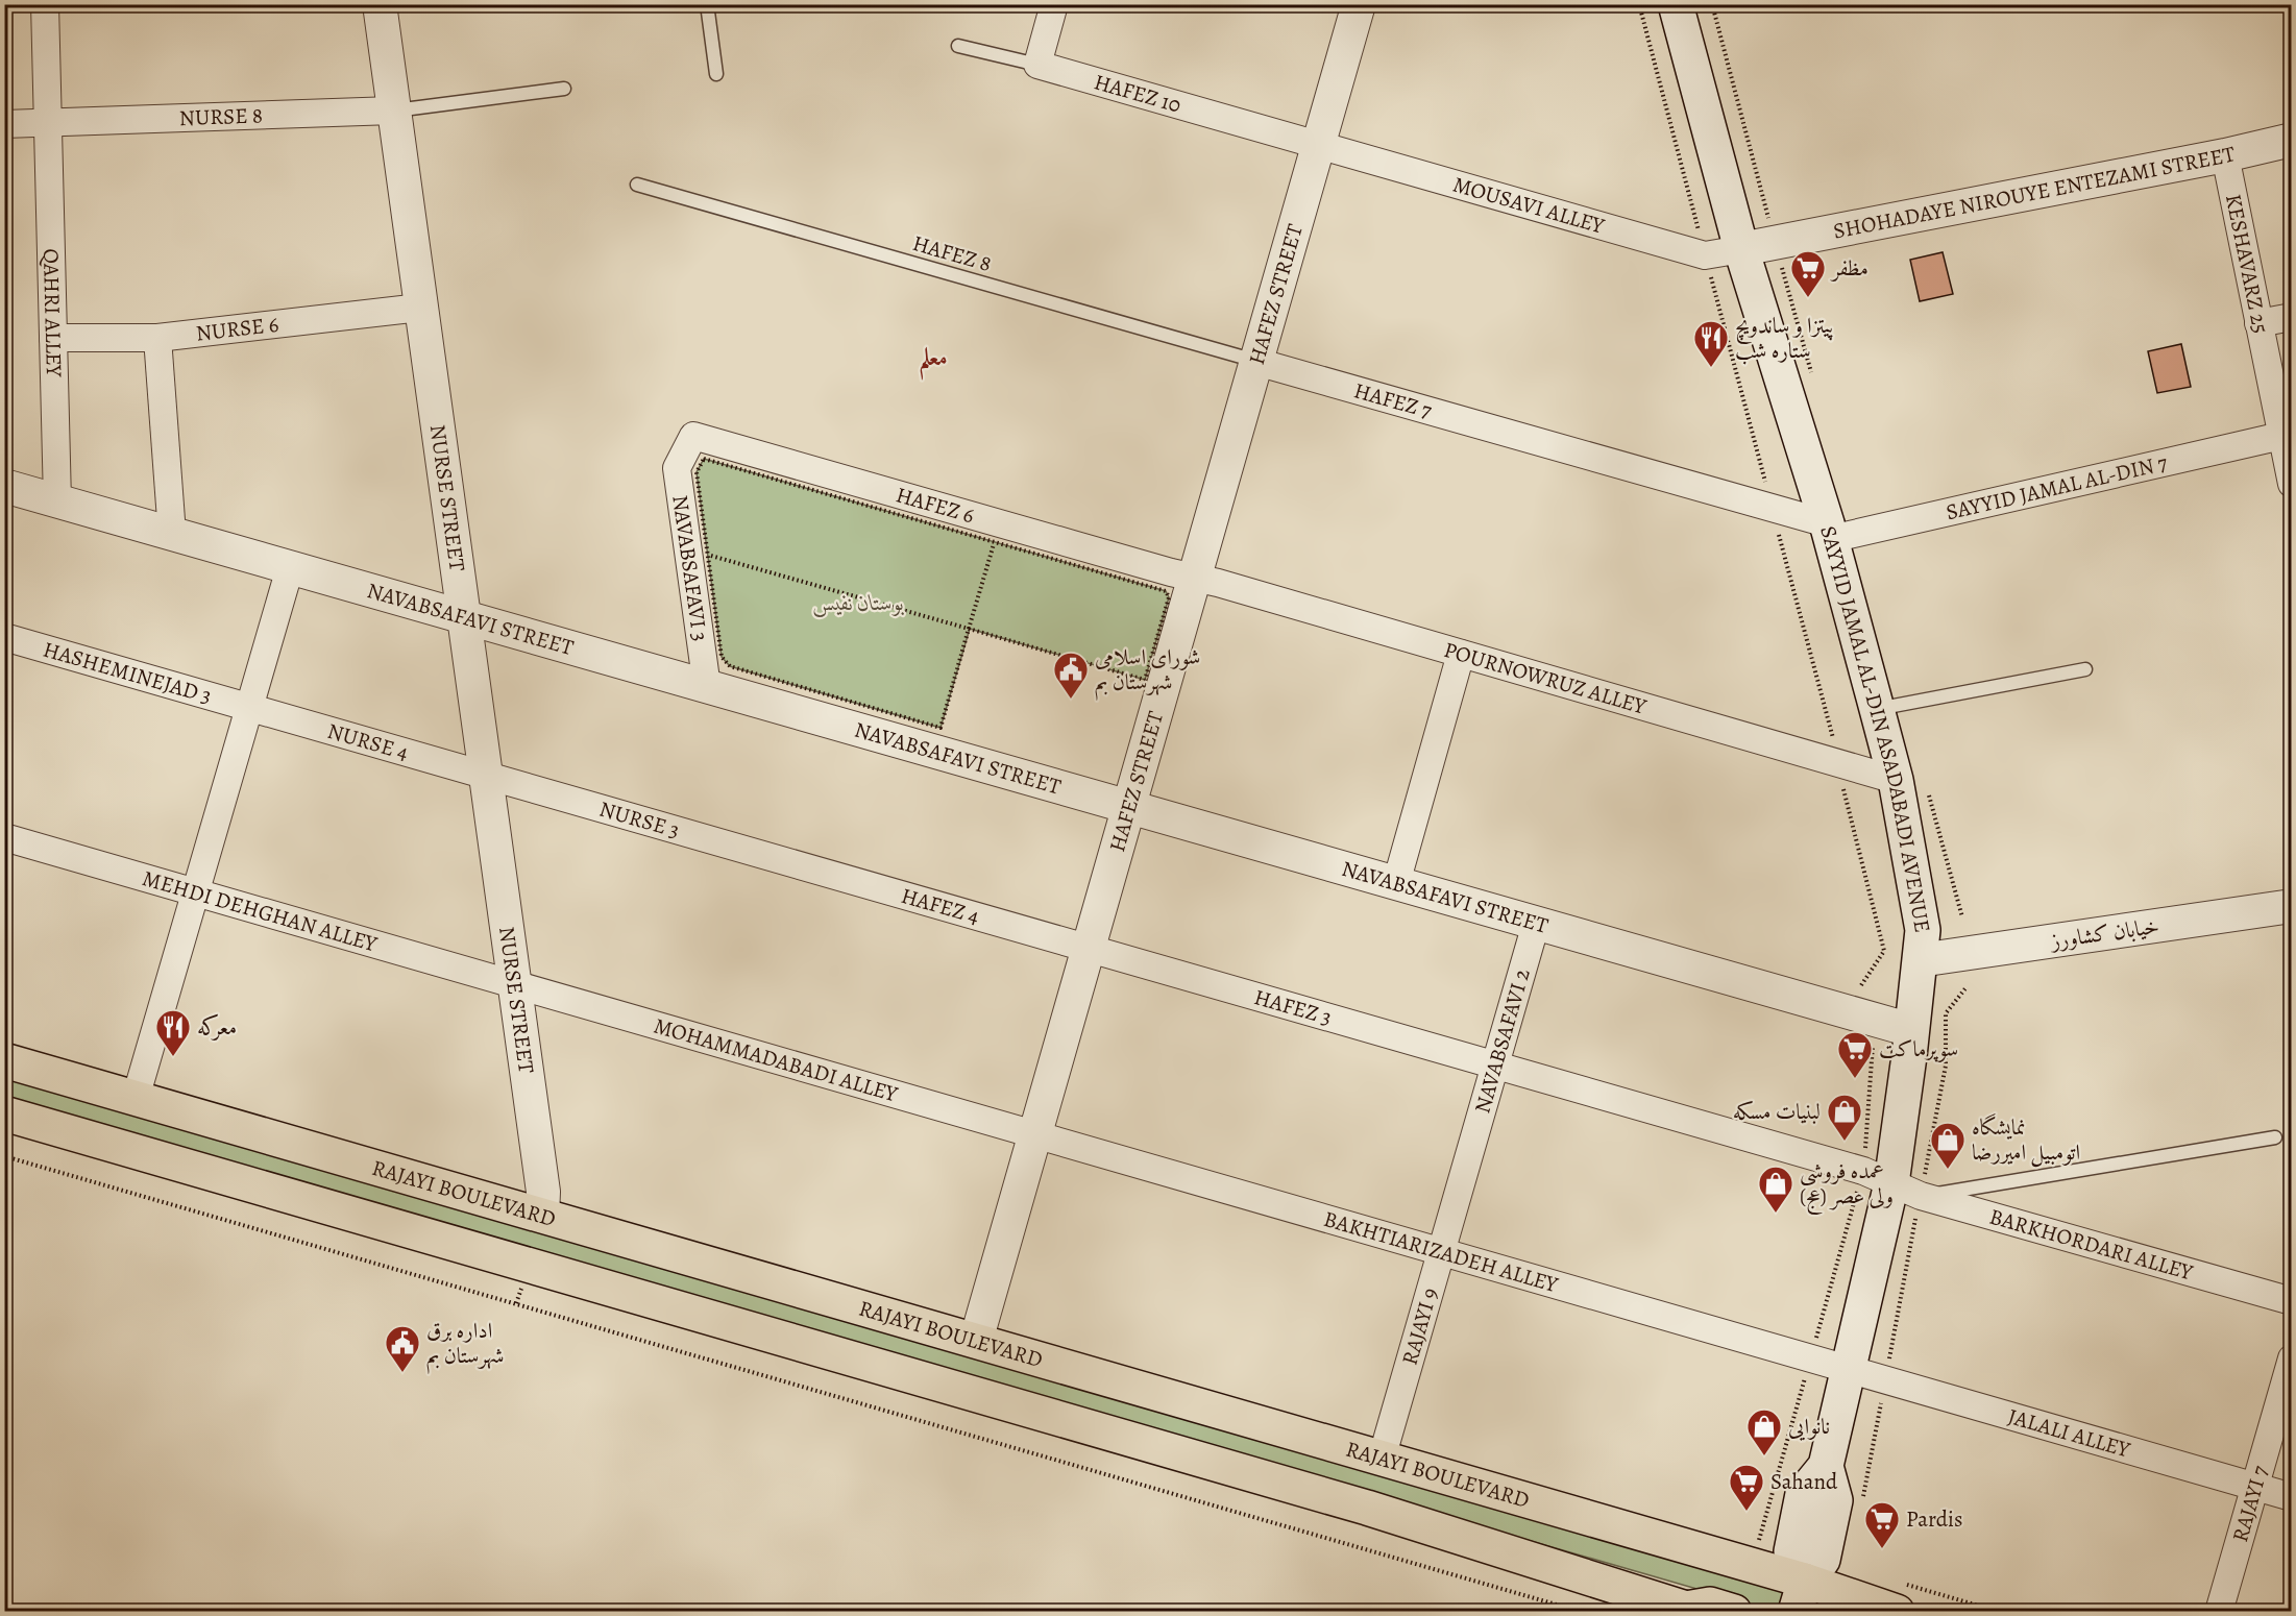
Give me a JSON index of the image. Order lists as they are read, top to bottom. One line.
{"streets":{"main road":["SAYYID JAMAL AL-DIN ASADABADI AVENUE","RAJAYI BOULEVARD"],"street":["HAFEZ 10","NURSE 8","SHOHADAYE NIROUYE ENTEZAMI STREET","MOUSAVI ALLEY","KESHAVARZ 25","HAFEZ STREET","QAHRI ALLEY","NURSE 6","HAFEZ 7","SAYYID JAMAL AL-DIN 7","NURSE STREET","HAFEZ 6","NAVABSAFAVI 3","NAVABSAFAVI STREET","HASHEMINEJAD 3","POURNOWRUZ ALLEY","NURSE 4","NURSE 3","HAFEZ 4","MEHDI DEHGHAN ALLEY","خیابان کشاورز","HAFEZ 3","NAVABSAFAVI 2","MOHAMMADABADI ALLEY","BARKHORDARI ALLEY","BAKHTIARIZADEH ALLEY","RAJAYI 9","JALALI ALLEY","RAJAYI 7"],"lane":["HAFEZ 8"]},"crossings":[["HAFEZ 10","MOUSAVI ALLEY"],["HAFEZ 10","HAFEZ STREET"],["NURSE 8","QAHRI ALLEY"],["NURSE 8","NURSE STREET"],["SHOHADAYE NIROUYE ENTEZAMI STREET","MOUSAVI ALLEY"],["SHOHADAYE NIROUYE ENTEZAMI STREET","KESHAVARZ 25"],["SHOHADAYE NIROUYE ENTEZAMI STREET","SAYYID JAMAL AL-DIN ASADABADI AVENUE"],["MOUSAVI ALLEY","HAFEZ STREET"],["MOUSAVI ALLEY","SAYYID JAMAL AL-DIN ASADABADI AVENUE"],["HAFEZ 8","HAFEZ STREET"],["HAFEZ 8","HAFEZ 7"],["KESHAVARZ 25","SAYYID JAMAL AL-DIN 7"],["HAFEZ STREET","HAFEZ 7"],["HAFEZ STREET","HAFEZ 6"],["HAFEZ STREET","NAVABSAFAVI STREET"],["HAFEZ STREET","POURNOWRUZ ALLEY"],["HAFEZ STREET","HAFEZ 4"],["HAFEZ STREET","HAFEZ 3"],["HAFEZ STREET","MOHAMMADABADI ALLEY"],["HAFEZ STREET","RAJAYI BOULEVARD"],["HAFEZ STREET","BAKHTIARIZADEH ALLEY"],["QAHRI ALLEY","NURSE 6"],["QAHRI ALLEY","NAVABSAFAVI STREET"],["NURSE 6","NURSE STREET"],["HAFEZ 7","SAYYID JAMAL AL-DIN 7"],["HAFEZ 7","SAYYID JAMAL AL-DIN ASADABADI AVENUE"],["SAYYID JAMAL AL-DIN 7","SAYYID JAMAL AL-DIN ASADABADI AVENUE"],["NURSE STREET","NAVABSAFAVI STREET"],["NURSE STREET","NURSE 4"],["NURSE STREET","NURSE 3"],["NURSE STREET","MEHDI DEHGHAN ALLEY"],["NURSE STREET","MOHAMMADABADI ALLEY"],["NURSE STREET","RAJAYI BOULEVARD"],["HAFEZ 6","NAVABSAFAVI 3"],["HAFEZ 6","POURNOWRUZ ALLEY"],["NAVABSAFAVI 3","NAVABSAFAVI STREET"],["NAVABSAFAVI STREET","SAYYID JAMAL AL-DIN ASADABADI AVENUE"],["NAVABSAFAVI STREET","NAVABSAFAVI 2"],["HASHEMINEJAD 3","NURSE 4"],["POURNOWRUZ ALLEY","SAYYID JAMAL AL-DIN ASADABADI AVENUE"],["SAYYID JAMAL AL-DIN ASADABADI AVENUE","خیابان کشاورز"],["SAYYID JAMAL AL-DIN ASADABADI AVENUE","HAFEZ 3"],["SAYYID JAMAL AL-DIN ASADABADI AVENUE","RAJAYI BOULEVARD"],["SAYYID JAMAL AL-DIN ASADABADI AVENUE","BARKHORDARI ALLEY"],["SAYYID JAMAL AL-DIN ASADABADI AVENUE","BAKHTIARIZADEH ALLEY"],["SAYYID JAMAL AL-DIN ASADABADI AVENUE","JALALI ALLEY"],["NURSE 4","NURSE 3"],["NURSE 3","HAFEZ 4"],["HAFEZ 4","HAFEZ 3"],["MEHDI DEHGHAN ALLEY","MOHAMMADABADI ALLEY"],["HAFEZ 3","NAVABSAFAVI 2"],["HAFEZ 3","BARKHORDARI ALLEY"],["NAVABSAFAVI 2","RAJAYI 9"],["MOHAMMADABADI ALLEY","BAKHTIARIZADEH ALLEY"],["RAJAYI BOULEVARD","RAJAYI 9"],["BAKHTIARIZADEH ALLEY","RAJAYI 9"],["BAKHTIARIZADEH ALLEY","JALALI ALLEY"],["JALALI ALLEY","RAJAYI 7"]],"districts":["معلم"],"parks":["بوستان نفیس"],"places":{"supermarket":["مظفر","سوپرماکت","Sahand","Pardis"],"restaurant":["پیتزا و ساندویچ ستاره شب","معرکه"],"public building":["شورای اسلامی شهرستان بم","اداره برق شهرستان بم"],"shop":["لبنیات مسکه","نمایشگاه اتومبیل امیررضا","عمده فروشی ولی عصر (عج)","نانوایی"]}}
